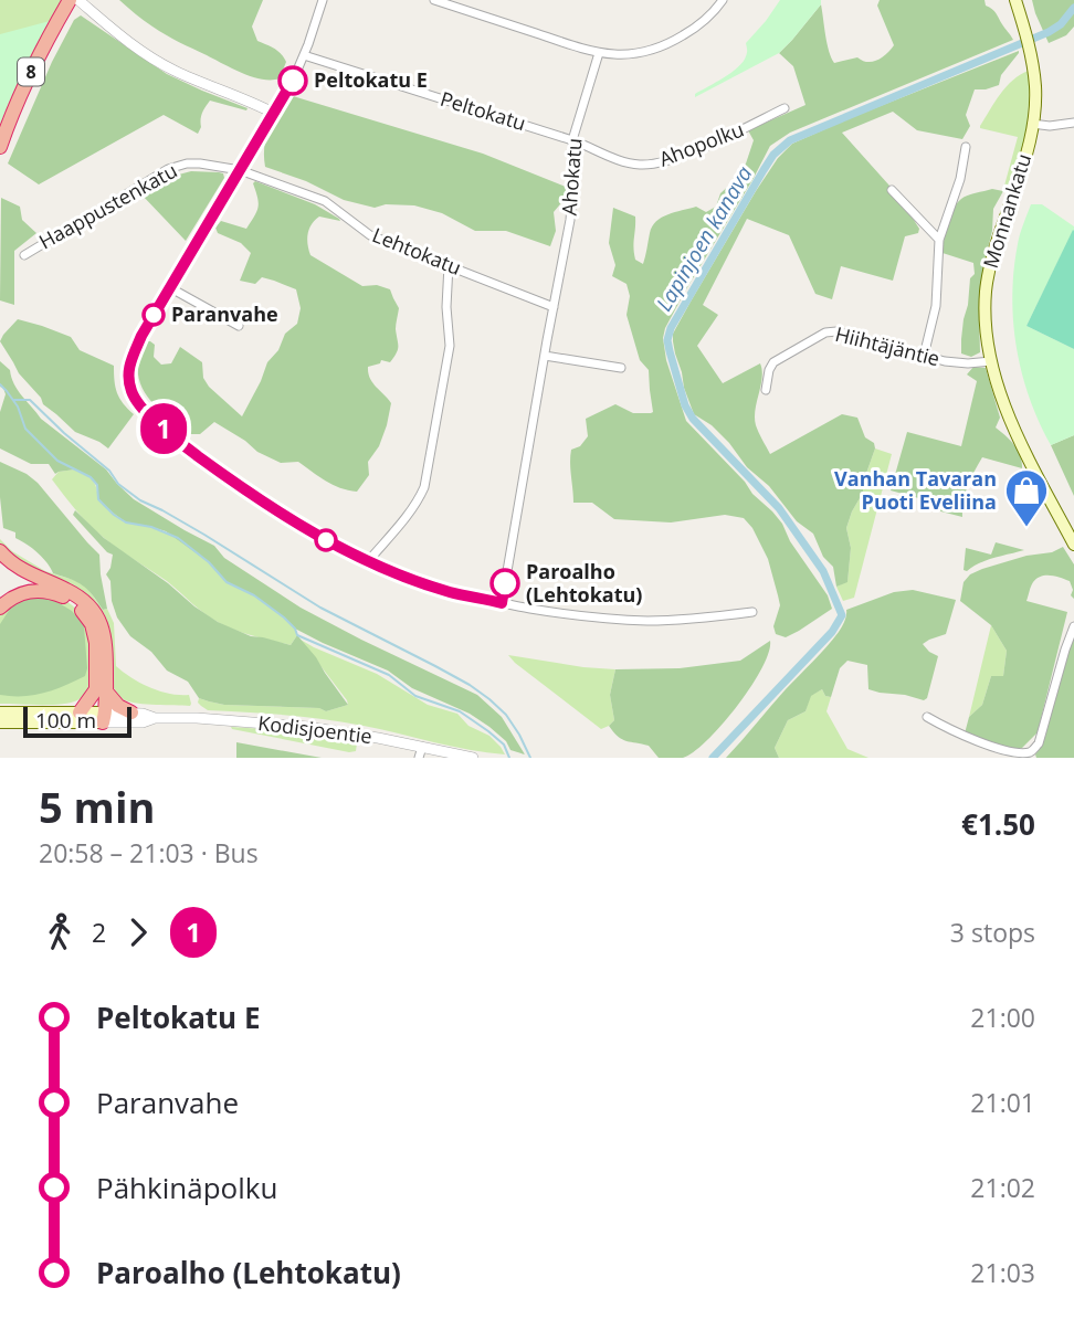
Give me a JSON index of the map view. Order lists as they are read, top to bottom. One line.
{"streets":{"highway":["8"],"main road":["Monnankatu","Kodisjoentie"],"street":["Peltokatu","Ahopolku","Ahokatu","Haappustenkatu","Lehtokatu","Hiihtäjäntie"]},"crossings":[["Peltokatu","Ahopolku"],["Peltokatu","Ahokatu"],["Ahopolku","Ahokatu"],["Ahokatu","Lehtokatu"],["Haappustenkatu","Lehtokatu"],["Monnankatu","Hiihtäjäntie"]],"water":["Lapinjoen kanava"],"places":{"other":["Peltokatu E","Paranvahe","Paroalho (Lehtokatu)"],"shop":["Vanhan Tavaran Puoti Eveliina"]},"lines":["bus line 1"],"scale_bar":"100 m","page":{"on_map":"1","scale":"100 m","heading":["5 min","20:58 – 21:03 · Bus","€1.50"],"legs":["2","1","3 stops"],"list":[{"name":"Peltokatu E","value":"21:00"},{"name":"Paranvahe","value":"21:01"},{"name":"Pähkinäpolku","value":"21:02"},{"name":"Paroalho (Lehtokatu)","value":"21:03"}]}}
